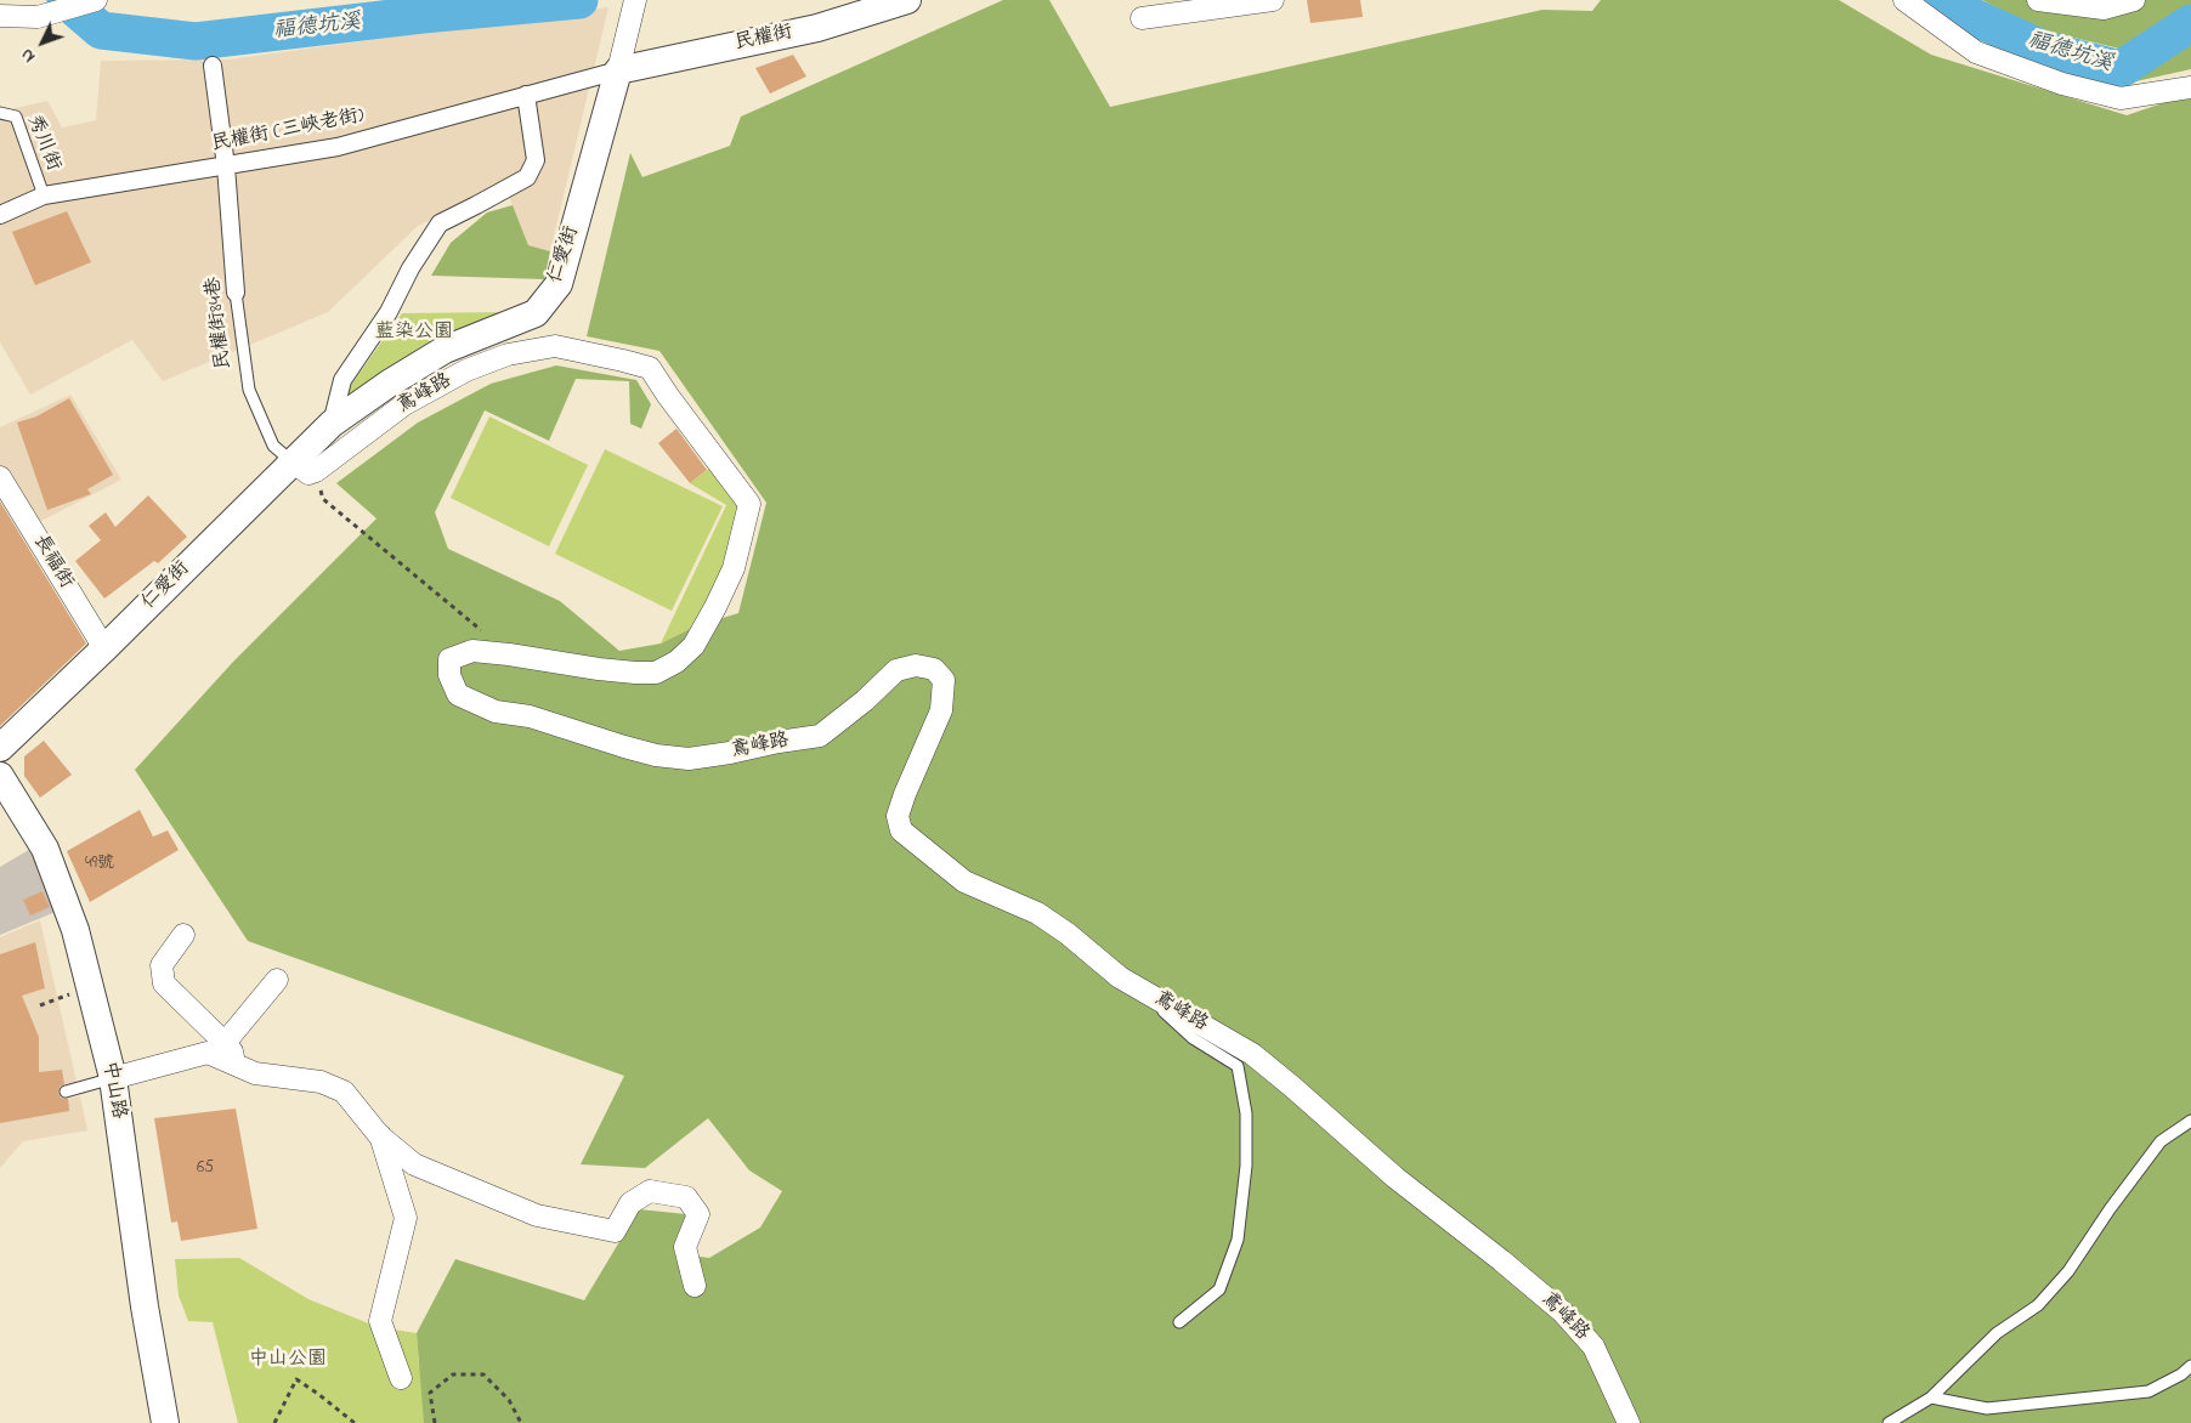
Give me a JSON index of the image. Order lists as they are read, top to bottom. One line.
{"streets":{"street":["民權街","民權街 (三峽老街)","仁愛街","民權街84巷","鳶峰路","長福街","中山路"],"lane":["秀川街"]},"crossings":[["民權街","民權街 (三峽老街)"],["民權街","仁愛街"],["民權街 (三峽老街)","秀川街"],["民權街 (三峽老街)","仁愛街"],["民權街 (三峽老街)","民權街84巷"],["仁愛街","民權街84巷"],["仁愛街","鳶峰路"],["仁愛街","長福街"],["民權街84巷","鳶峰路"]],"water":["福德坑溪"],"parks":["藍染公園","中山公園"],"house_numbers":["49號","65"],"north":"bottom left"}
